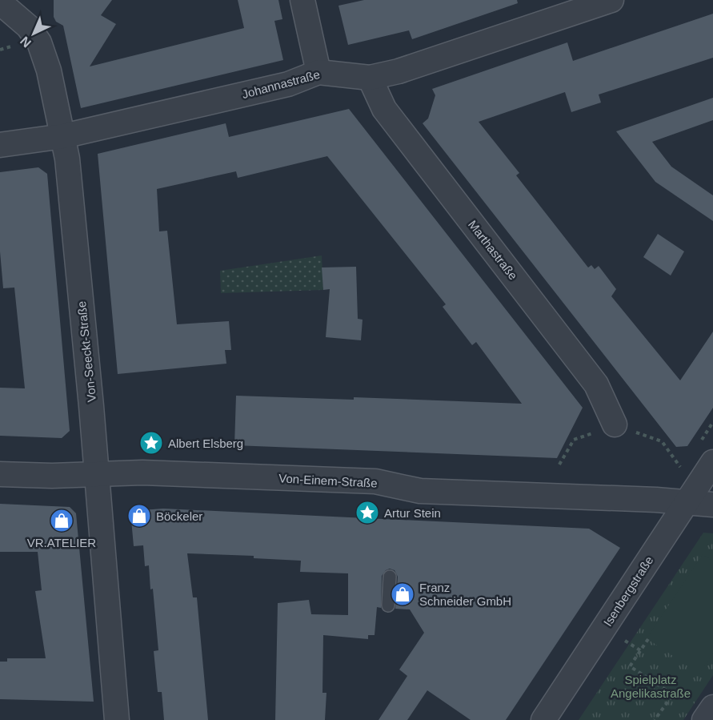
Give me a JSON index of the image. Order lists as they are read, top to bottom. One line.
{"streets":{"street":["Johannastraße","Marthastraße","Von-Seeckt-Straße","Von-Einem-Straße","Isenbergstraße"]},"crossings":[["Johannastraße","Marthastraße"],["Johannastraße","Von-Seeckt-Straße"],["Von-Seeckt-Straße","Von-Einem-Straße"],["Von-Einem-Straße","Isenbergstraße"]],"parks":["Spielplatz Angelikastraße"],"places":{"place":["Albert Elsberg","Artur Stein"],"shop":["Böckeler","VR.ATELIER","Franz Schneider GmbH"]},"north":"bottom left"}
